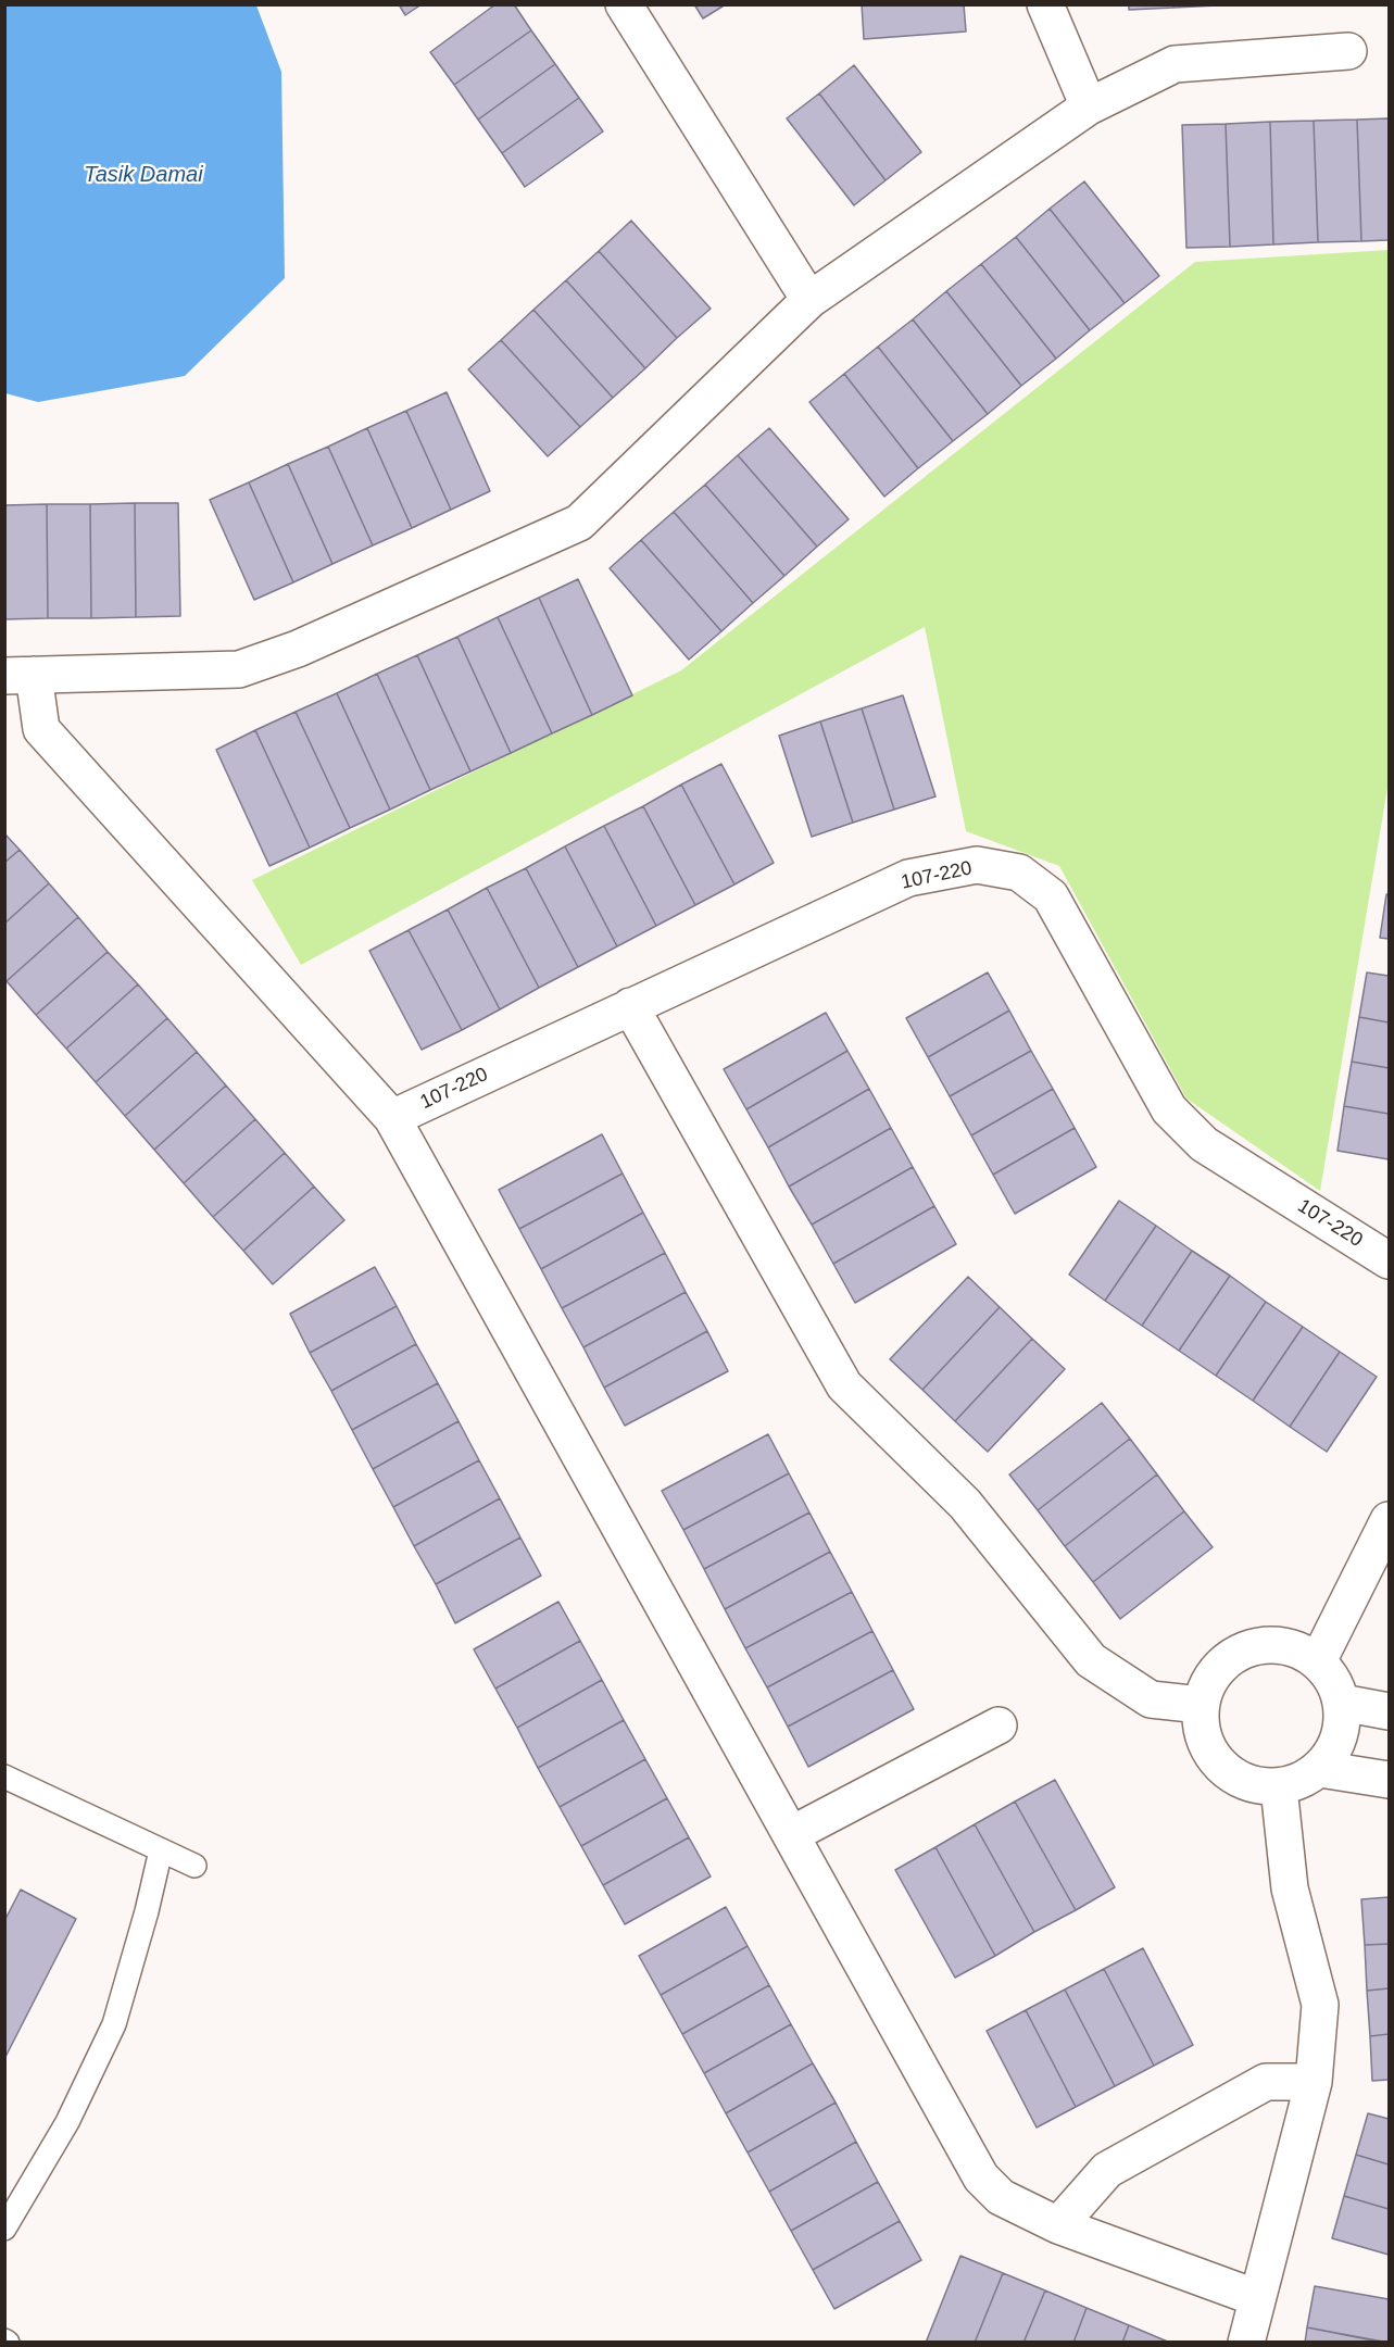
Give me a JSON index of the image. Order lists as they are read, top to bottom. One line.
{"streets":{"street":["107-220"]},"water":["Tasik Damai"]}
